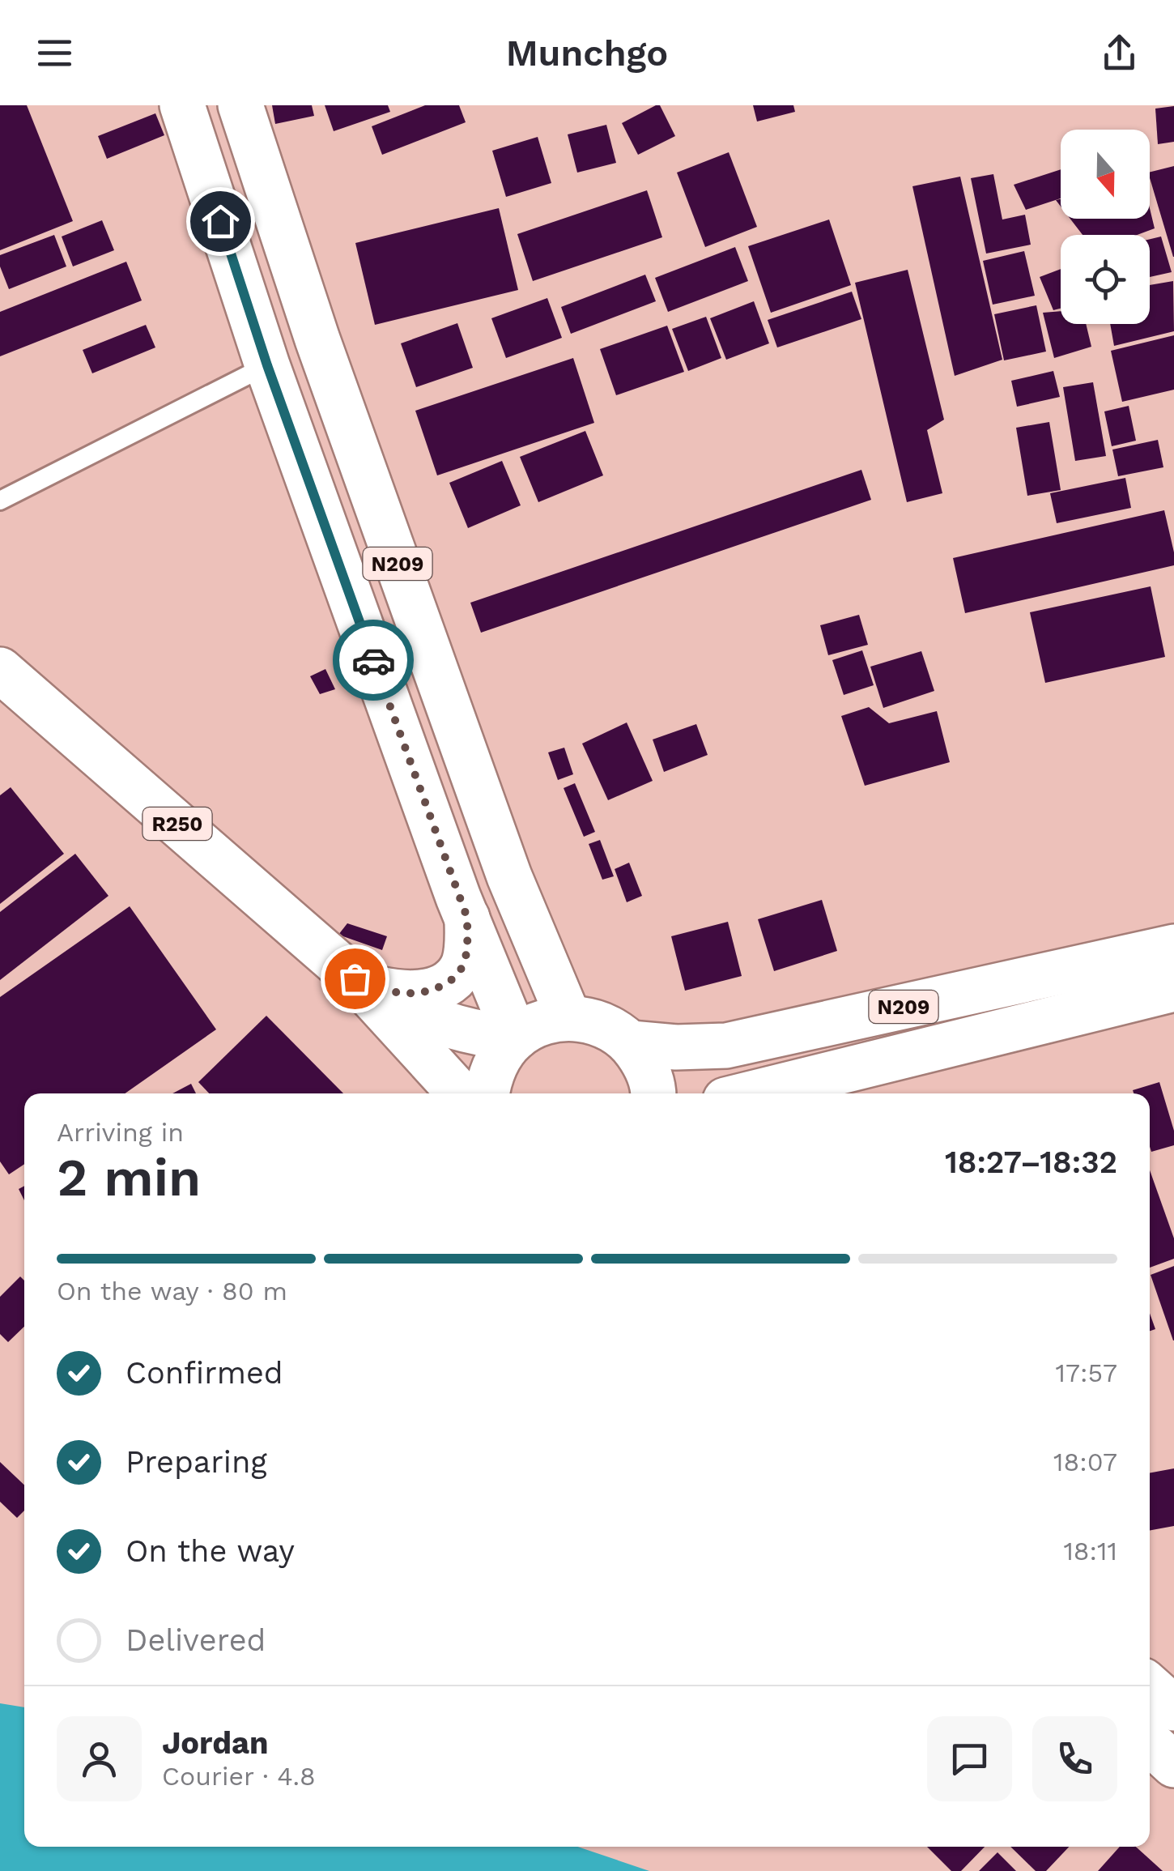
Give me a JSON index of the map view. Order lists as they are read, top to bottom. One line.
{"streets":{"main road":["N209","R250"]},"crossings":[["N209","R250"]],"north":"bottom","page":{"header":"Munchgo","heading":["2 min","Arriving in","18:27–18:32"],"panel":["Jordan","Courier · 4.8"],"bar":"On the way · 80 m","list":[["Confirmed","17:57"],["Preparing","18:07"],["On the way","18:11"],"Delivered"]}}
